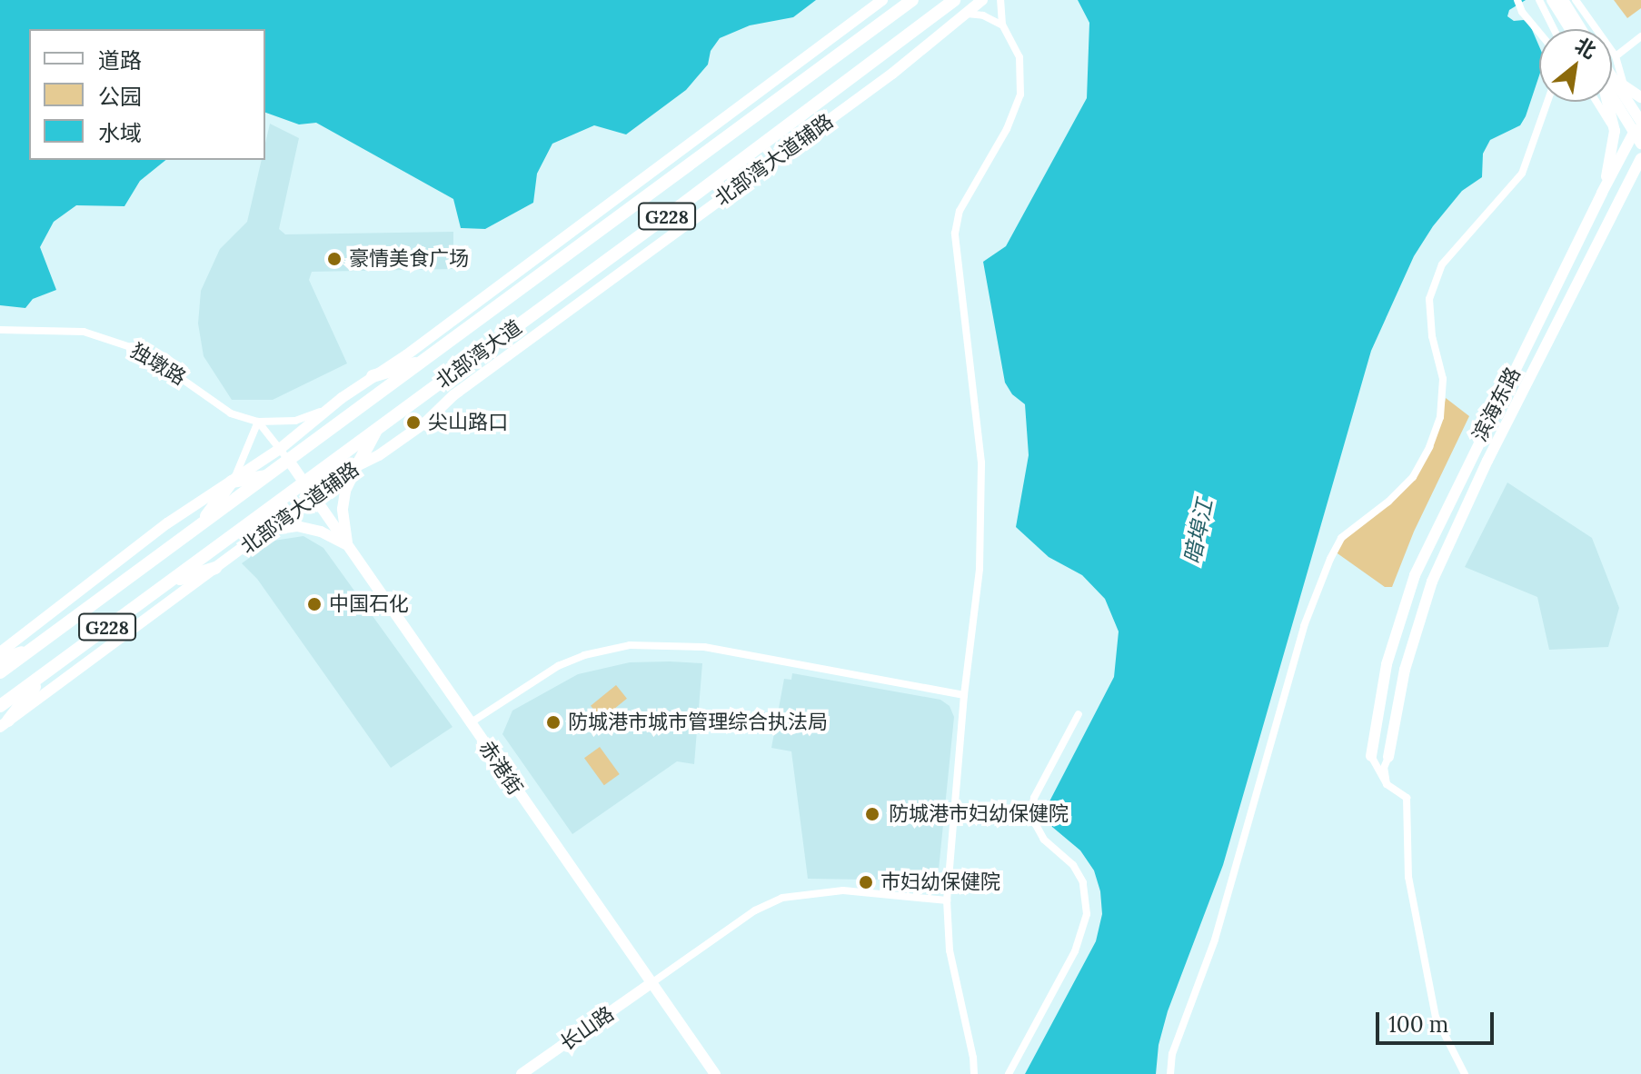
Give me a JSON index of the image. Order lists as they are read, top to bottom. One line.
{"streets":{"highway":["G228","北部湾大道"],"main road":["北部湾大道辅路","滨海东路","赤港街","长山路"],"street":["独墩路"]},"crossings":[["北部湾大道辅路","赤港街"],["北部湾大道","赤港街"],["赤港街","长山路"]],"water":["暗埠江"],"places":["豪情美食广场","尖山路口","中国石化","防城港市城市管理综合执法局","防城港市妇幼保健院","巿妇幼保健院"],"legend":["道路","公园","水域"],"scale_bar":"100 m","north":"top right"}
